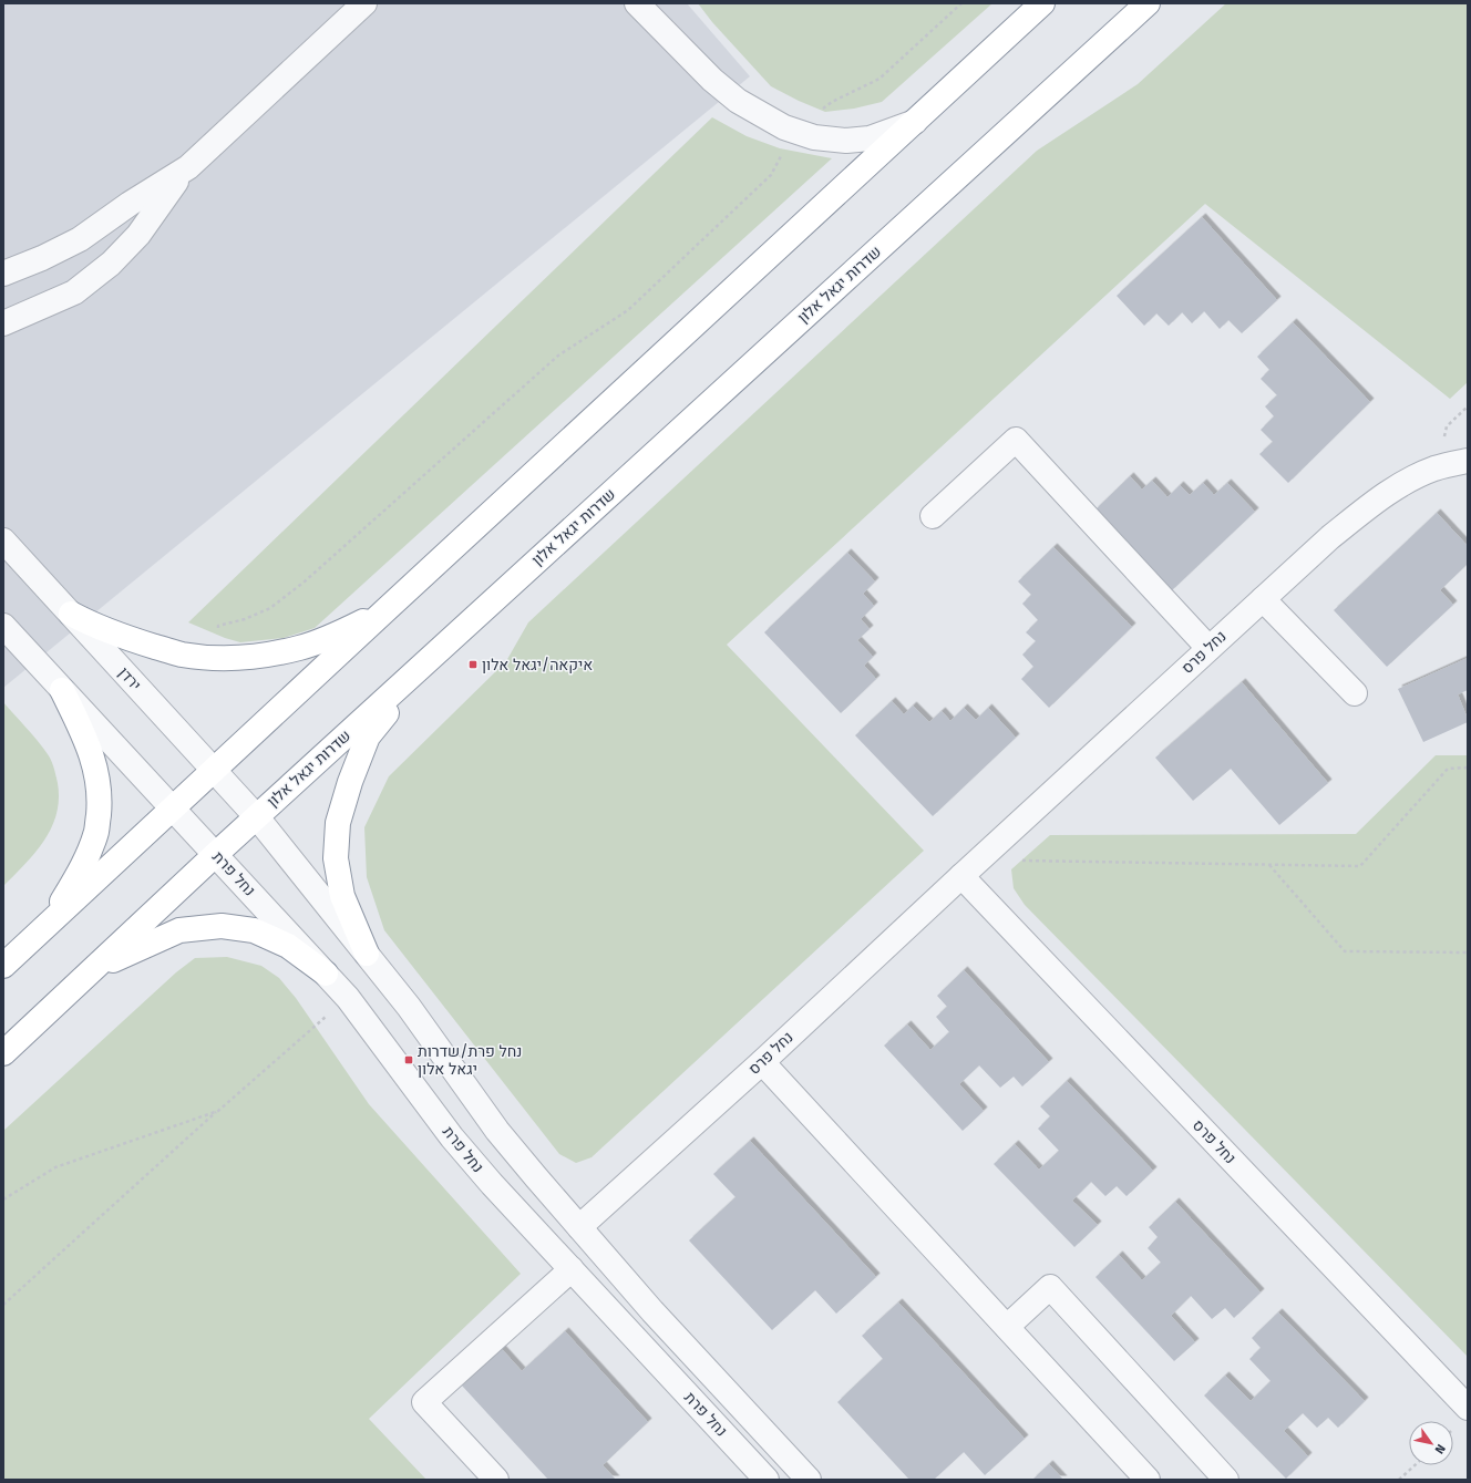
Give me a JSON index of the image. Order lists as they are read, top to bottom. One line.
{"streets":{"highway":["שדרות יגאל אלון"],"street":["נחל פרס","ירדן","נחל פרת"]},"crossings":[["שדרות יגאל אלון","ירדן"],["שדרות יגאל אלון","נחל פרת"],["נחל פרס","נחל פרת"],["ירדן","נחל פרת"]],"places":{"transit":["איקאה/יגאל אלון","נחל פרת/שדרות יגאל אלון"]},"north":"bottom right"}
